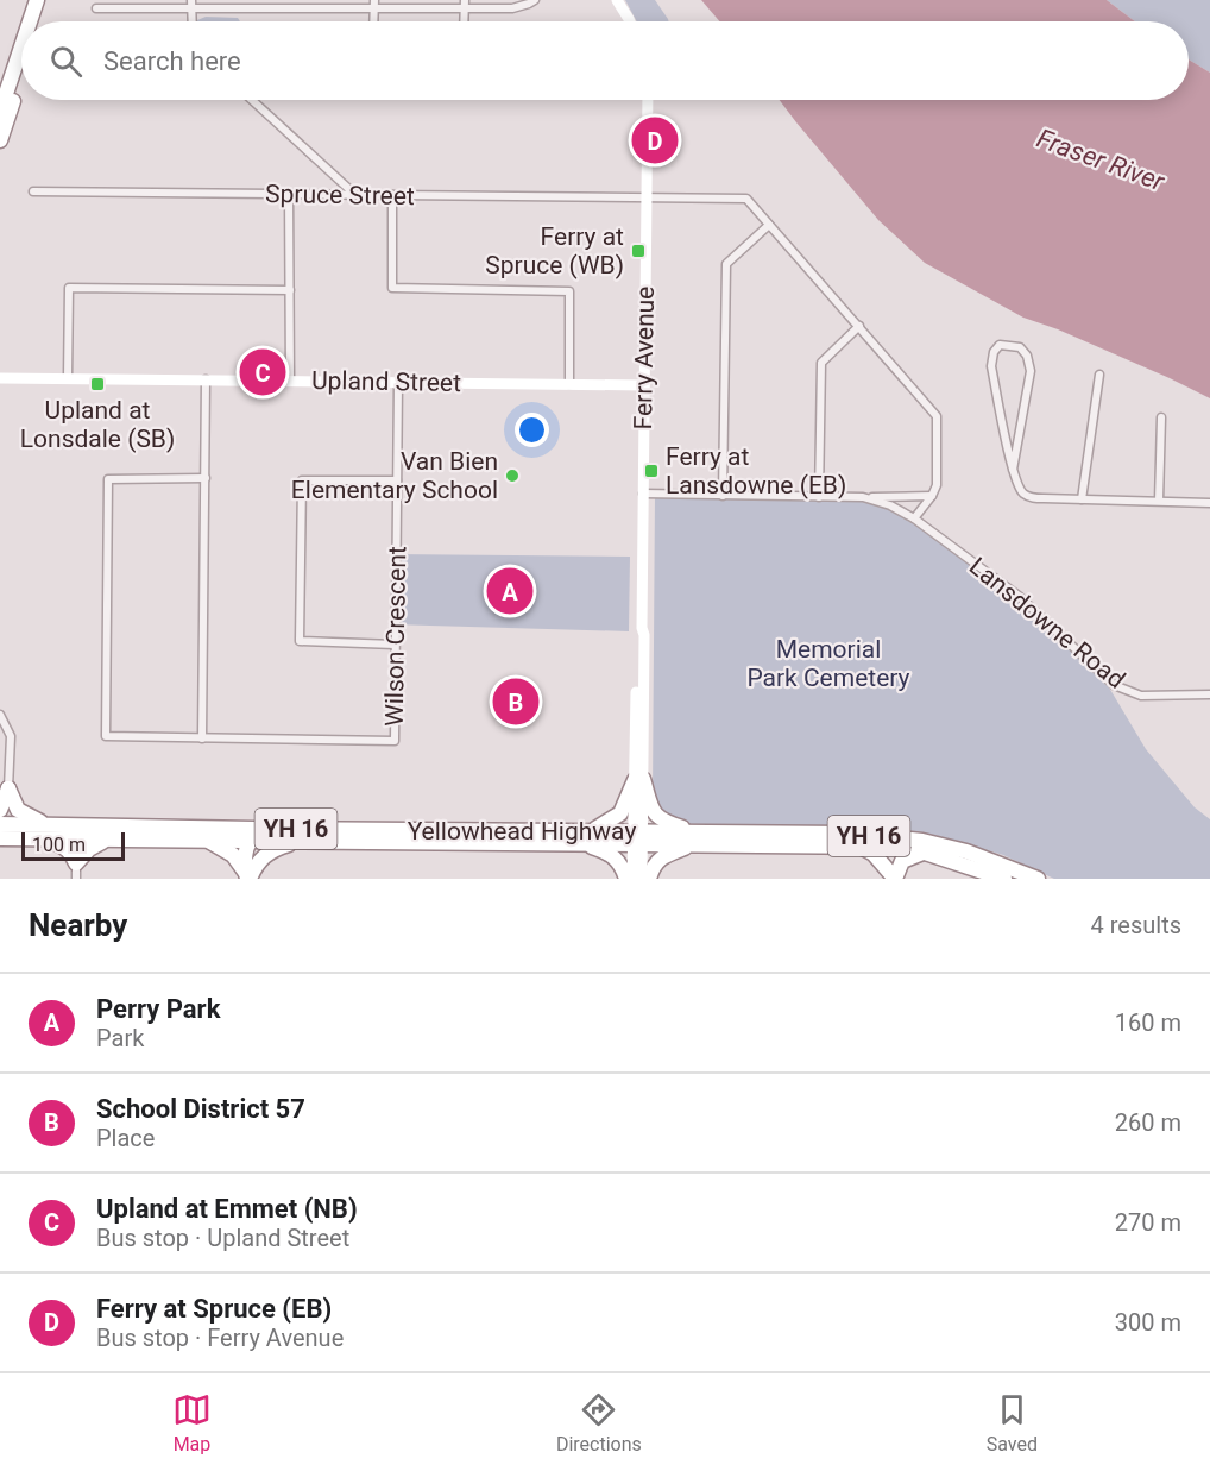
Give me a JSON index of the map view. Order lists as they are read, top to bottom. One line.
{"streets":{"highway":["YH 16","Yellowhead Highway"],"main road":["Ferry Avenue","Upland Street"],"street":["Spruce Street","Lansdowne Road","Wilson Crescent"]},"crossings":[["Spruce Street","Ferry Avenue"],["Ferry Avenue","Upland Street"],["Ferry Avenue","Lansdowne Road"],["Ferry Avenue","Yellowhead Highway"],["Upland Street","Wilson Crescent"]],"water":["Fraser River"],"parks":["Memorial Park Cemetery"],"places":{"transit":["Ferry at Spruce (WB)","Upland at Lonsdale (SB)","Ferry at Lansdowne (EB)"],"other":["Van Bien Elementary School"]},"scale_bar":"100 m","page":{"search":"Search here","pins":["D","C","A","B"],"scale":"100 m","heading":["Nearby","4 results"],"list":[{"mark":"A","name":"Perry Park","note":"Park","value":"160 m"},{"mark":"B","name":"School District 57","note":"Place","value":"260 m"},{"mark":"C","name":"Upland at Emmet (NB)","note":"Bus stop · Upland Street","value":"270 m"},{"mark":"D","name":"Ferry at Spruce (EB)","note":"Bus stop · Ferry Avenue","value":"300 m"}],"nav":["Map","Directions","Saved"]}}
